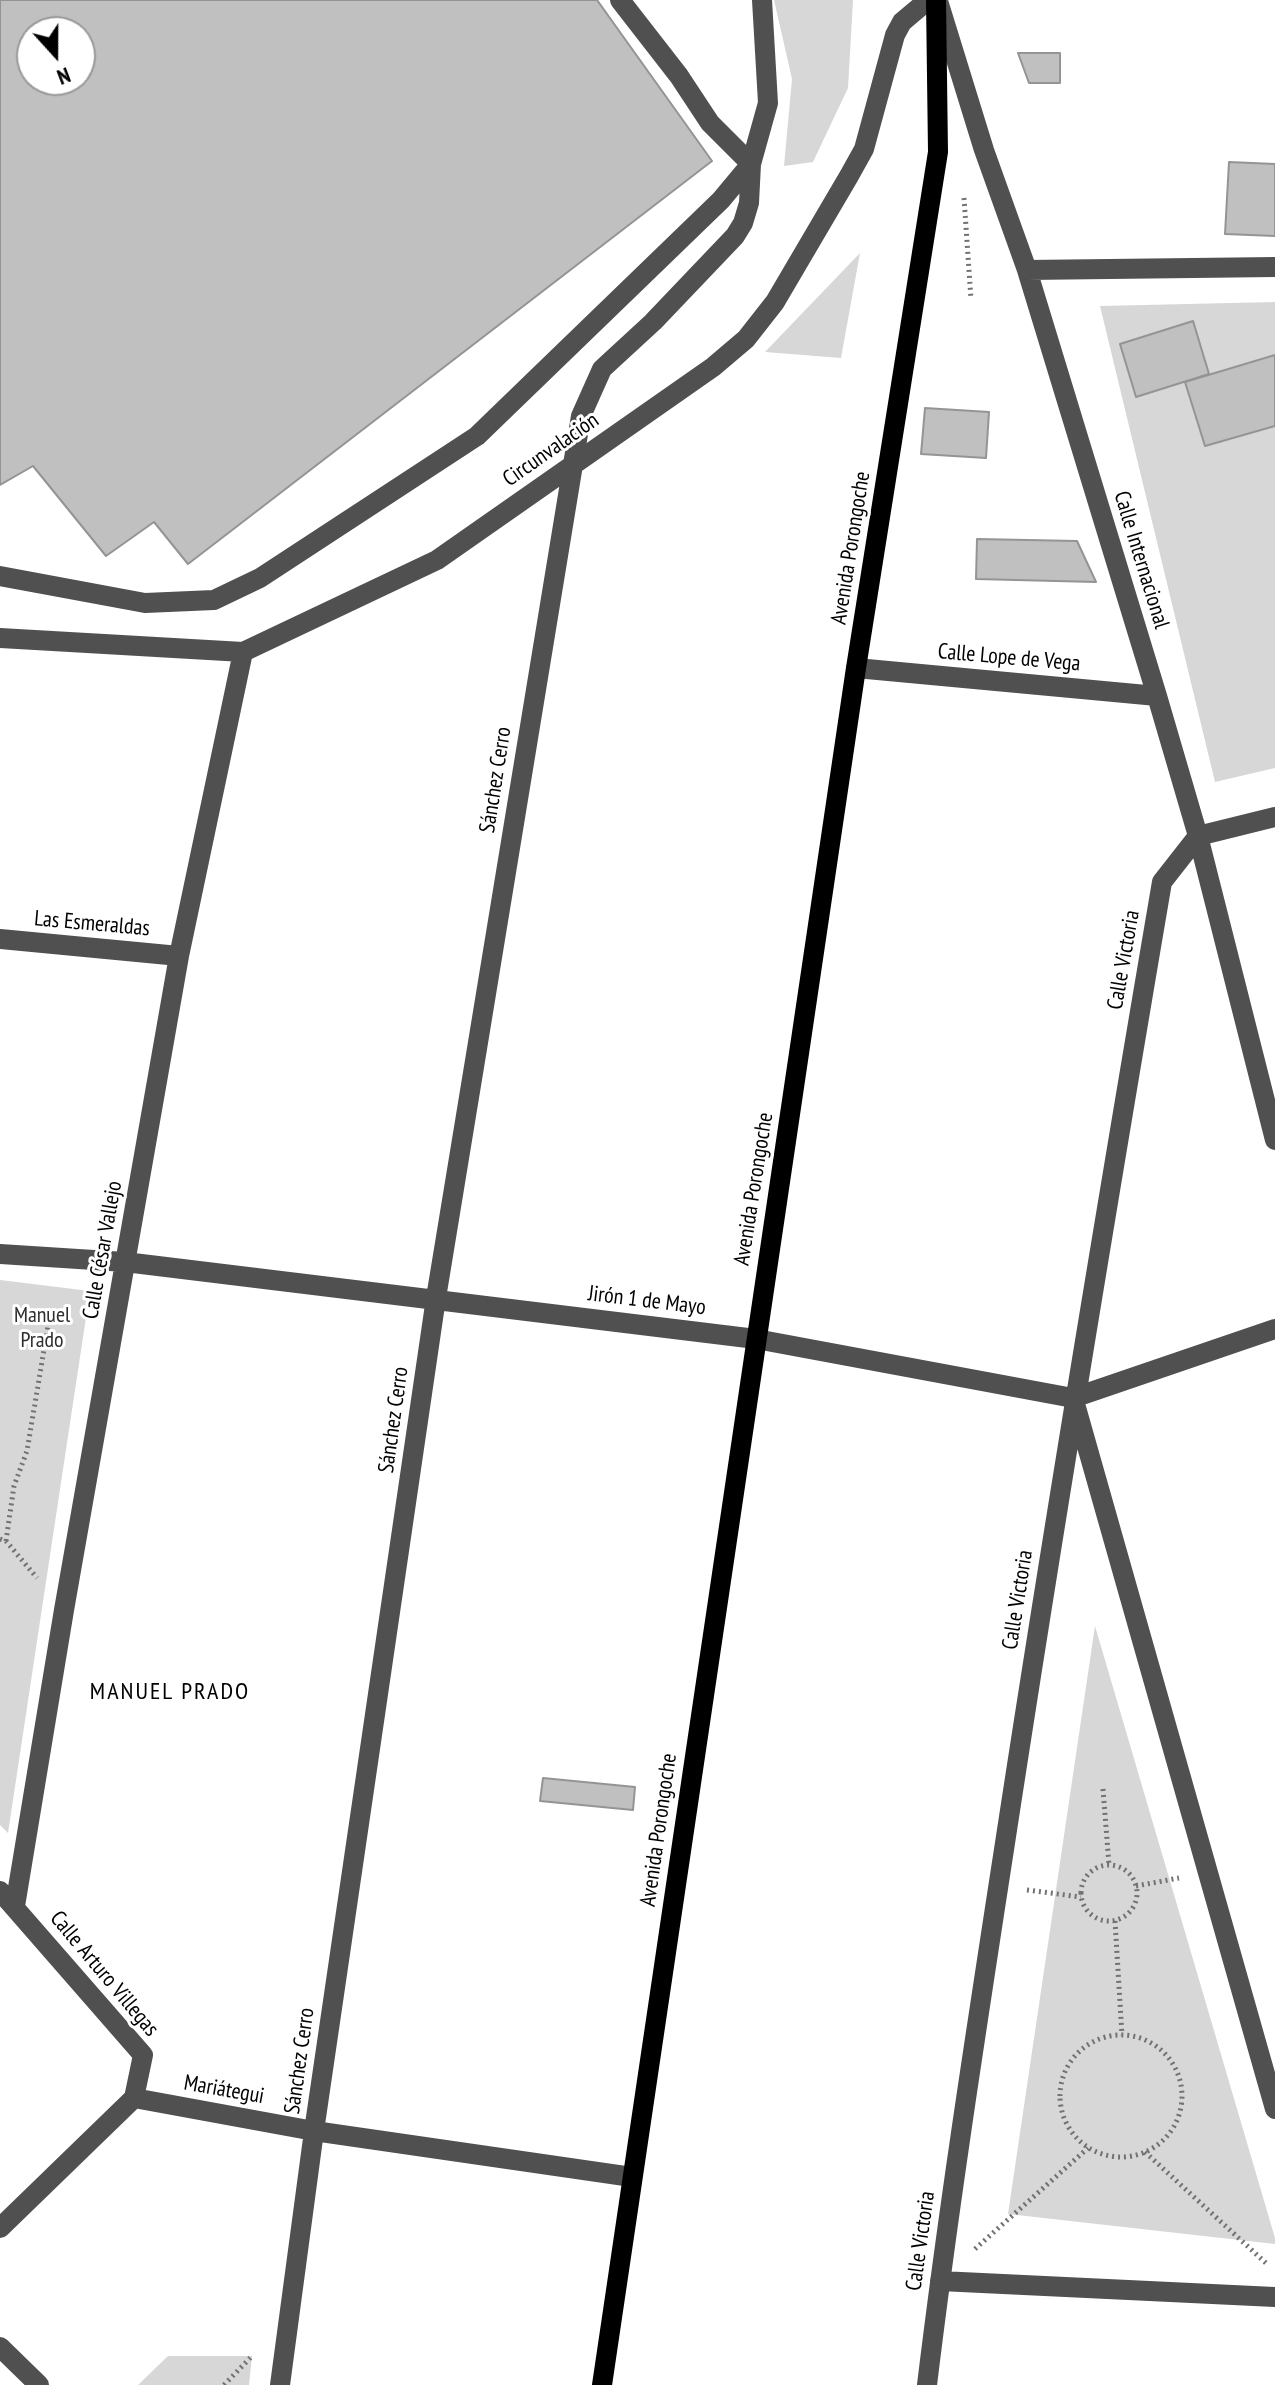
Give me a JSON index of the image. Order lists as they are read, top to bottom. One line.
{"streets":{"main road":["Avenida Porongoche"],"street":["Circunvalación","Calle Internacional","Calle Lope de Vega","Sánchez Cerro","Las Esmeraldas","Calle Victoria","Calle César Vallejo","Jirón 1 de Mayo","Calle Arturo Villegas","Mariátegui"]},"crossings":[["Circunvalación","Sánchez Cerro"],["Circunvalación","Calle César Vallejo"],["Avenida Porongoche","Calle Internacional"],["Avenida Porongoche","Calle Lope de Vega"],["Avenida Porongoche","Jirón 1 de Mayo"],["Avenida Porongoche","Mariátegui"],["Calle Internacional","Calle Lope de Vega"],["Calle Internacional","Calle Victoria"],["Sánchez Cerro","Jirón 1 de Mayo"],["Sánchez Cerro","Mariátegui"],["Las Esmeraldas","Calle César Vallejo"],["Calle Victoria","Jirón 1 de Mayo"],["Calle César Vallejo","Jirón 1 de Mayo"],["Calle César Vallejo","Calle Arturo Villegas"],["Calle Arturo Villegas","Mariátegui"]],"districts":["MANUEL PRADO"],"parks":["Manuel Prado"],"north":"bottom"}
